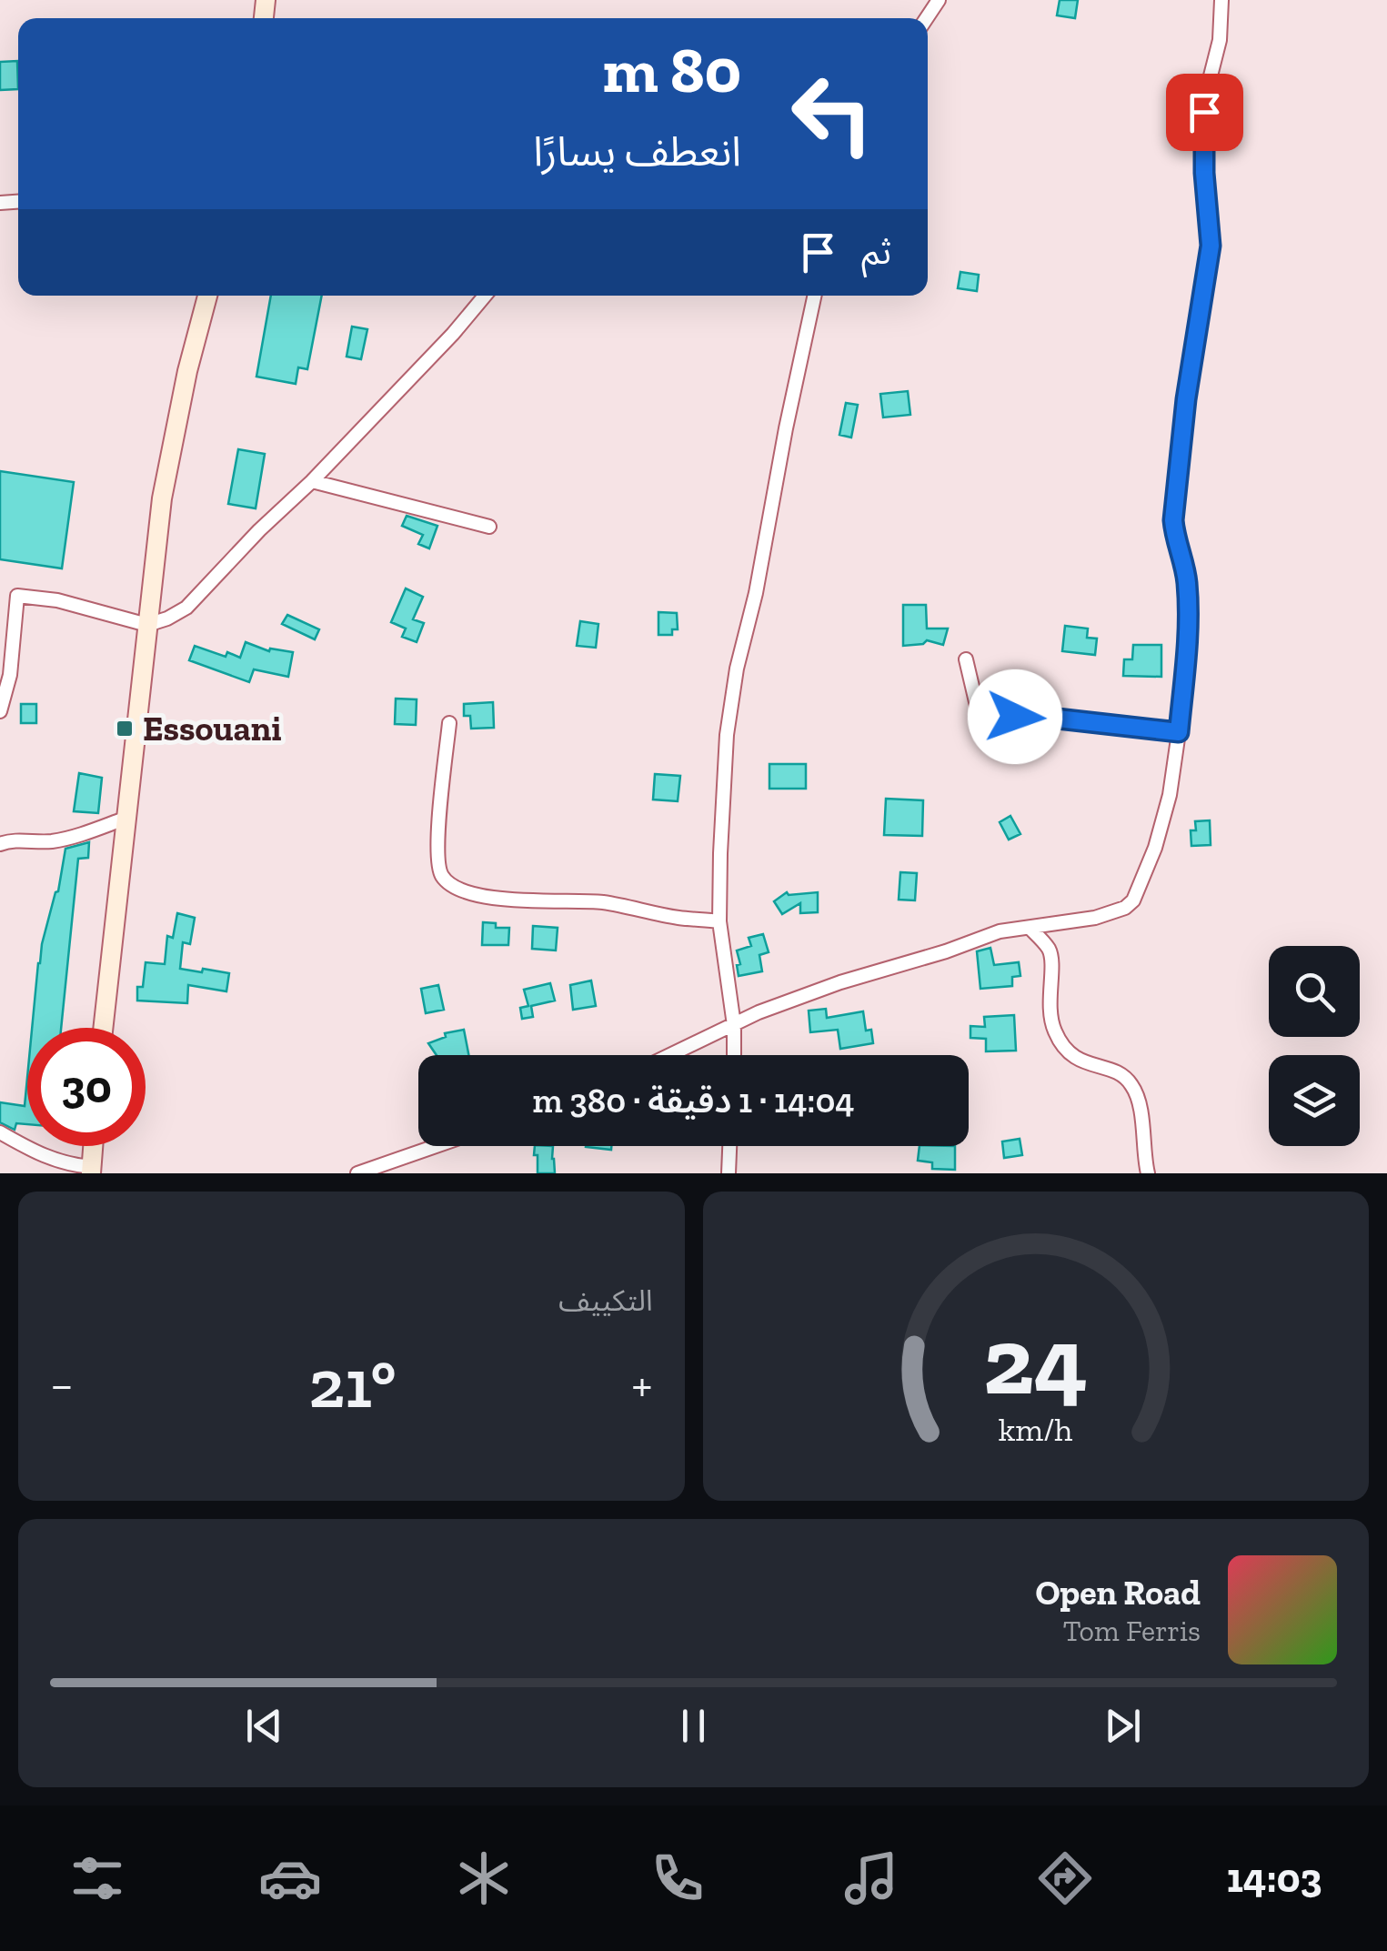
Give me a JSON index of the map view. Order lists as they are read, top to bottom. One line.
{"places":{"transit":["Essouani"]},"page":{"turn":["80 m","انعطف يسارًا"],"then":"ثم","limit":"30","trip":"14:04 · 1 دقيقة · 380 m","tile":"التكييف","heat":["−","21°","+"],"song":["Open Road","Tom Ferris"],"tabs":"14:03","gauge":["24","km/h"]}}
